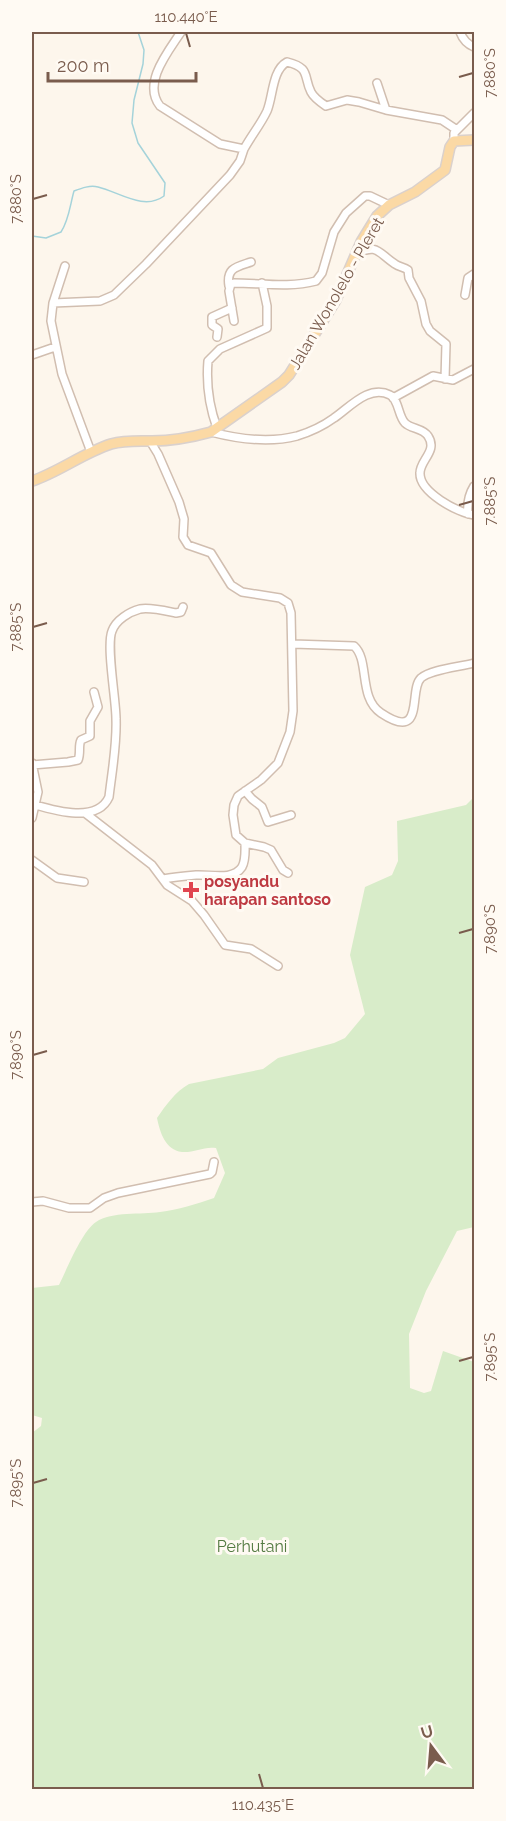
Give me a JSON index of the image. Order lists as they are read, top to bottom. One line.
{"streets":{"main road":["Jalan Wonolelo - Pleret"]},"parks":["Perhutani"],"places":{"health":["posyandu harapan santoso"]},"scale_bar":"200 m","north":"top","coordinates":["110.440°E","7.880°S","7.885°S","7.890°S","7.895°S","110.435°E"]}
